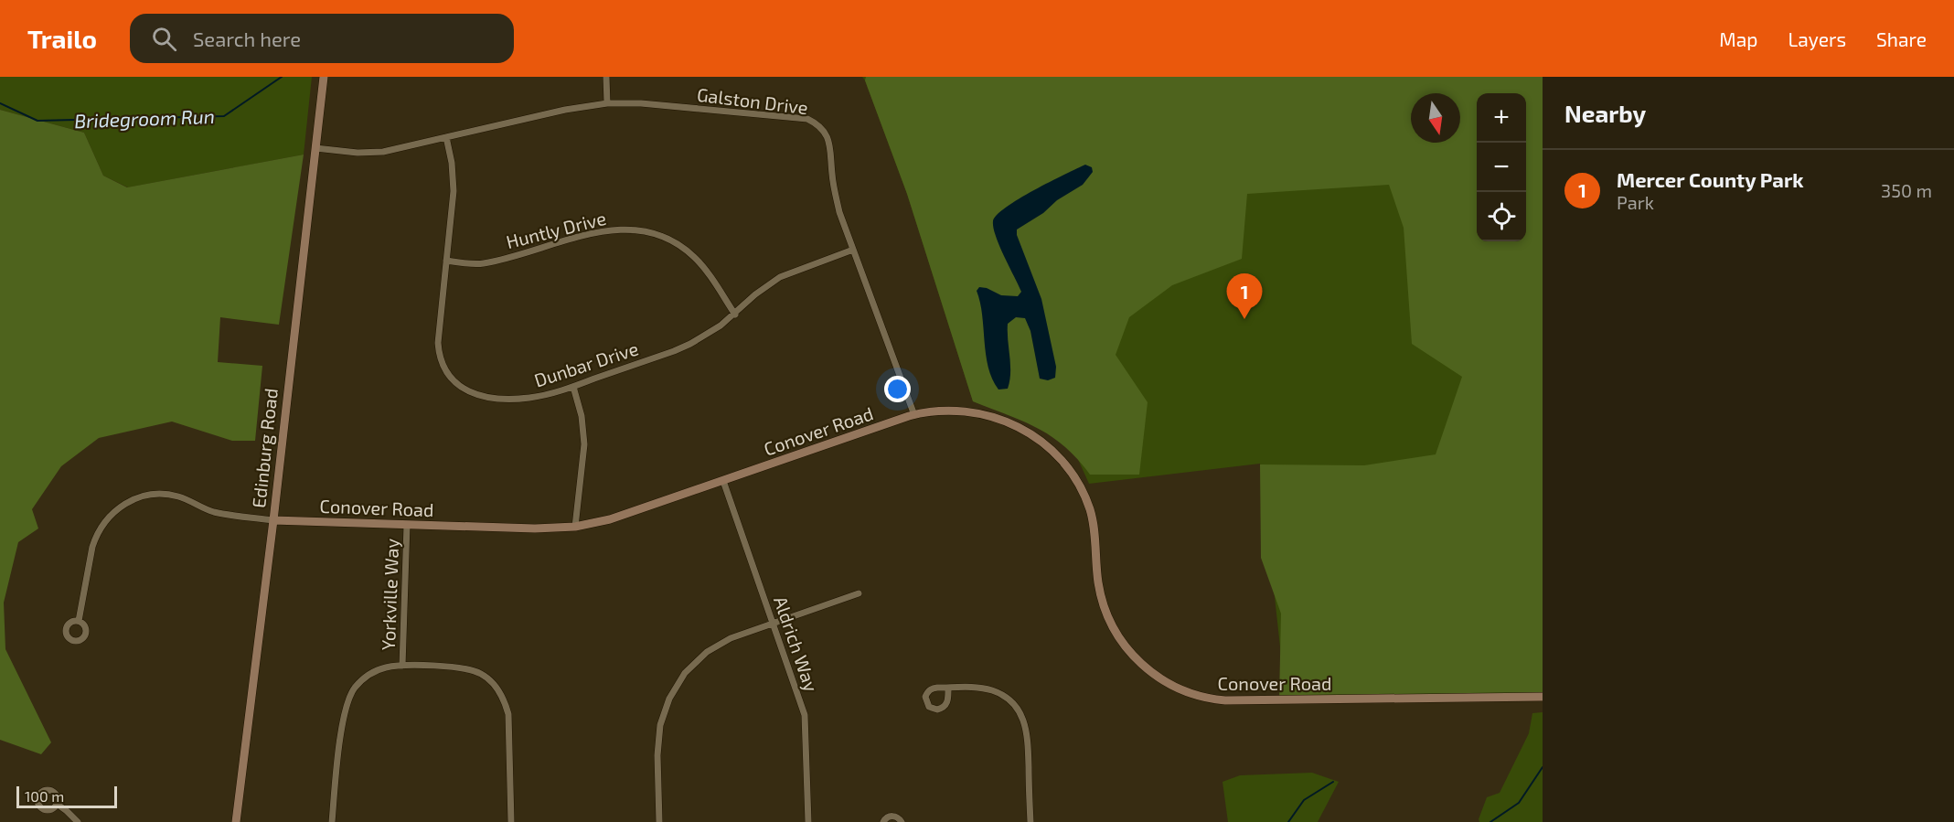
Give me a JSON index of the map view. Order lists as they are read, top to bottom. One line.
{"streets":{"street":["Galston Drive","Huntly Drive","Dunbar Drive","Conover Road","Edinburg Road","Yorkville Way","Aldrich Way"]},"crossings":[["Galston Drive","Dunbar Drive"],["Galston Drive","Conover Road"],["Galston Drive","Edinburg Road"],["Huntly Drive","Dunbar Drive"],["Conover Road","Edinburg Road"],["Conover Road","Yorkville Way"],["Conover Road","Aldrich Way"]],"water":["Bridegroom Run"],"scale_bar":"100 m","north":"bottom","page":{"header":"Trailo","search":"Search here","nav":["Map","Layers","Share"],"heading":"Nearby","map_buttons":["+","−"],"list":[{"mark":"1","name":"Mercer County Park","note":"Park","value":"350 m"}],"pins":"1","scale":"100 m"}}
